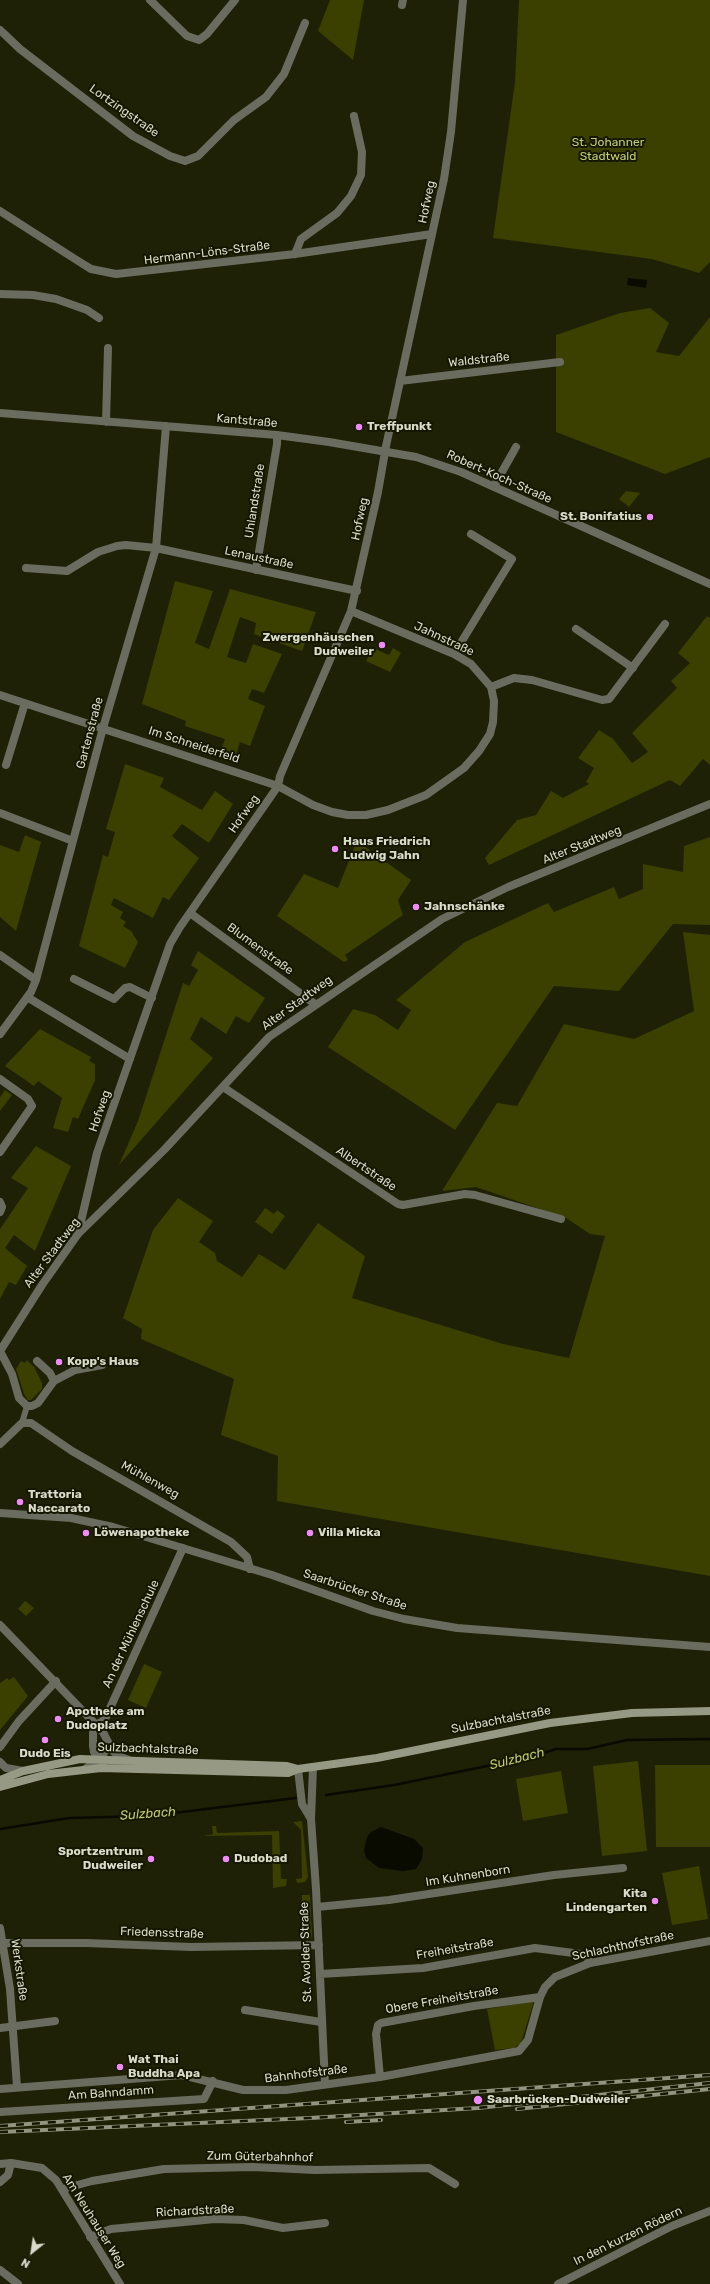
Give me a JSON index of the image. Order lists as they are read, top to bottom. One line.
{"streets":{"main road":["Sulzbachtalstraße"],"street":["Lortzingstraße","Hofweg","Hermann-Löns-Straße","Waldstraße","Kantstraße","Robert-Koch-Straße","Uhlandstraße","Lenaustraße","Jahnstraße","Gartenstraße","Im Schneiderfeld","Alter Stadtweg","Blumenstraße","Albertstraße","Mühlenweg","Saarbrücker Straße","An der Mühlenschule","Im Kuhnenborn","Friedensstraße","Schlachthofstraße","Freiheitstraße","St. Avolder Straße","Werkstraße","Obere Freiheitstraße","Bahnhofstraße","Am Bahndamm","Zum Güterbahnhof","Richardstraße","Am Neuhauser Weg","In den kurzen Rödern"]},"crossings":[["Hofweg","Hermann-Löns-Straße"],["Hofweg","Waldstraße"],["Hofweg","Kantstraße"],["Hofweg","Robert-Koch-Straße"],["Hofweg","Lenaustraße"],["Hofweg","Jahnstraße"],["Hofweg","Im Schneiderfeld"],["Hofweg","Alter Stadtweg"],["Hofweg","Blumenstraße"],["Kantstraße","Robert-Koch-Straße"],["Kantstraße","Uhlandstraße"],["Kantstraße","Gartenstraße"],["Uhlandstraße","Lenaustraße"],["Lenaustraße","Gartenstraße"],["Gartenstraße","Im Schneiderfeld"],["Alter Stadtweg","Blumenstraße"],["Alter Stadtweg","Albertstraße"],["Mühlenweg","Saarbrücker Straße"],["Saarbrücker Straße","An der Mühlenschule"],["Sulzbachtalstraße","St. Avolder Straße"],["Im Kuhnenborn","St. Avolder Straße"],["Friedensstraße","St. Avolder Straße"],["Friedensstraße","Werkstraße"],["Schlachthofstraße","Freiheitstraße"],["Schlachthofstraße","Obere Freiheitstraße"],["Schlachthofstraße","Bahnhofstraße"],["Freiheitstraße","St. Avolder Straße"],["St. Avolder Straße","Bahnhofstraße"],["Werkstraße","Bahnhofstraße"],["Obere Freiheitstraße","Bahnhofstraße"],["Bahnhofstraße","Am Bahndamm"],["Zum Güterbahnhof","Am Neuhauser Weg"],["Richardstraße","Am Neuhauser Weg"]],"water":["Sulzbach"],"parks":["St. Johanner Stadtwald"],"places":["Treffpunkt","St. Bonifatius","Zwergenhäuschen Dudweiler","Haus Friedrich Ludwig Jahn","Jahnschänke","Kopp's Haus","Trattoria Naccarato","Löwenapotheke","Villa Micka","Apotheke am Dudoplatz","Dudo Eis","Sportzentrum Dudweiler","Dudobad","Kita Lindengarten","Wat Thai Buddha Apa","Saarbrücken-Dudweiler"],"north":"bottom left"}
